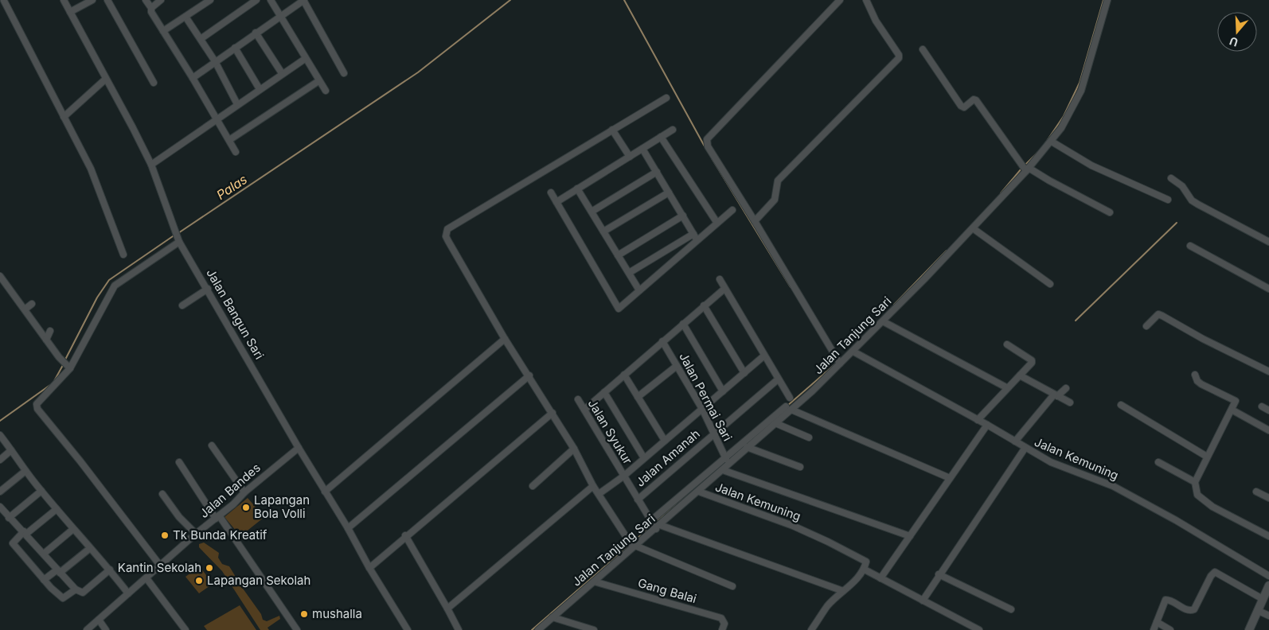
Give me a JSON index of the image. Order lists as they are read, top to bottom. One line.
{"streets":{"street":["Jalan Bangun Sari","Jalan Tanjung Sari","Jalan Permai Sari","Jalan Syukur","Jalan Amanah","Jalan Kemuning","Jalan Bandes","Gang Balai"]},"crossings":[["Jalan Bangun Sari","Jalan Bandes"],["Jalan Tanjung Sari","Jalan Permai Sari"],["Jalan Tanjung Sari","Jalan Syukur"],["Jalan Tanjung Sari","Jalan Kemuning"],["Jalan Tanjung Sari","Gang Balai"],["Jalan Permai Sari","Jalan Amanah"],["Jalan Syukur","Jalan Amanah"]],"water":["Palas"],"places":["Lapangan Bola Volli","Tk Bunda Kreatif","Kantin Sekolah","Lapangan Sekolah","mushalla"],"north":"bottom"}
